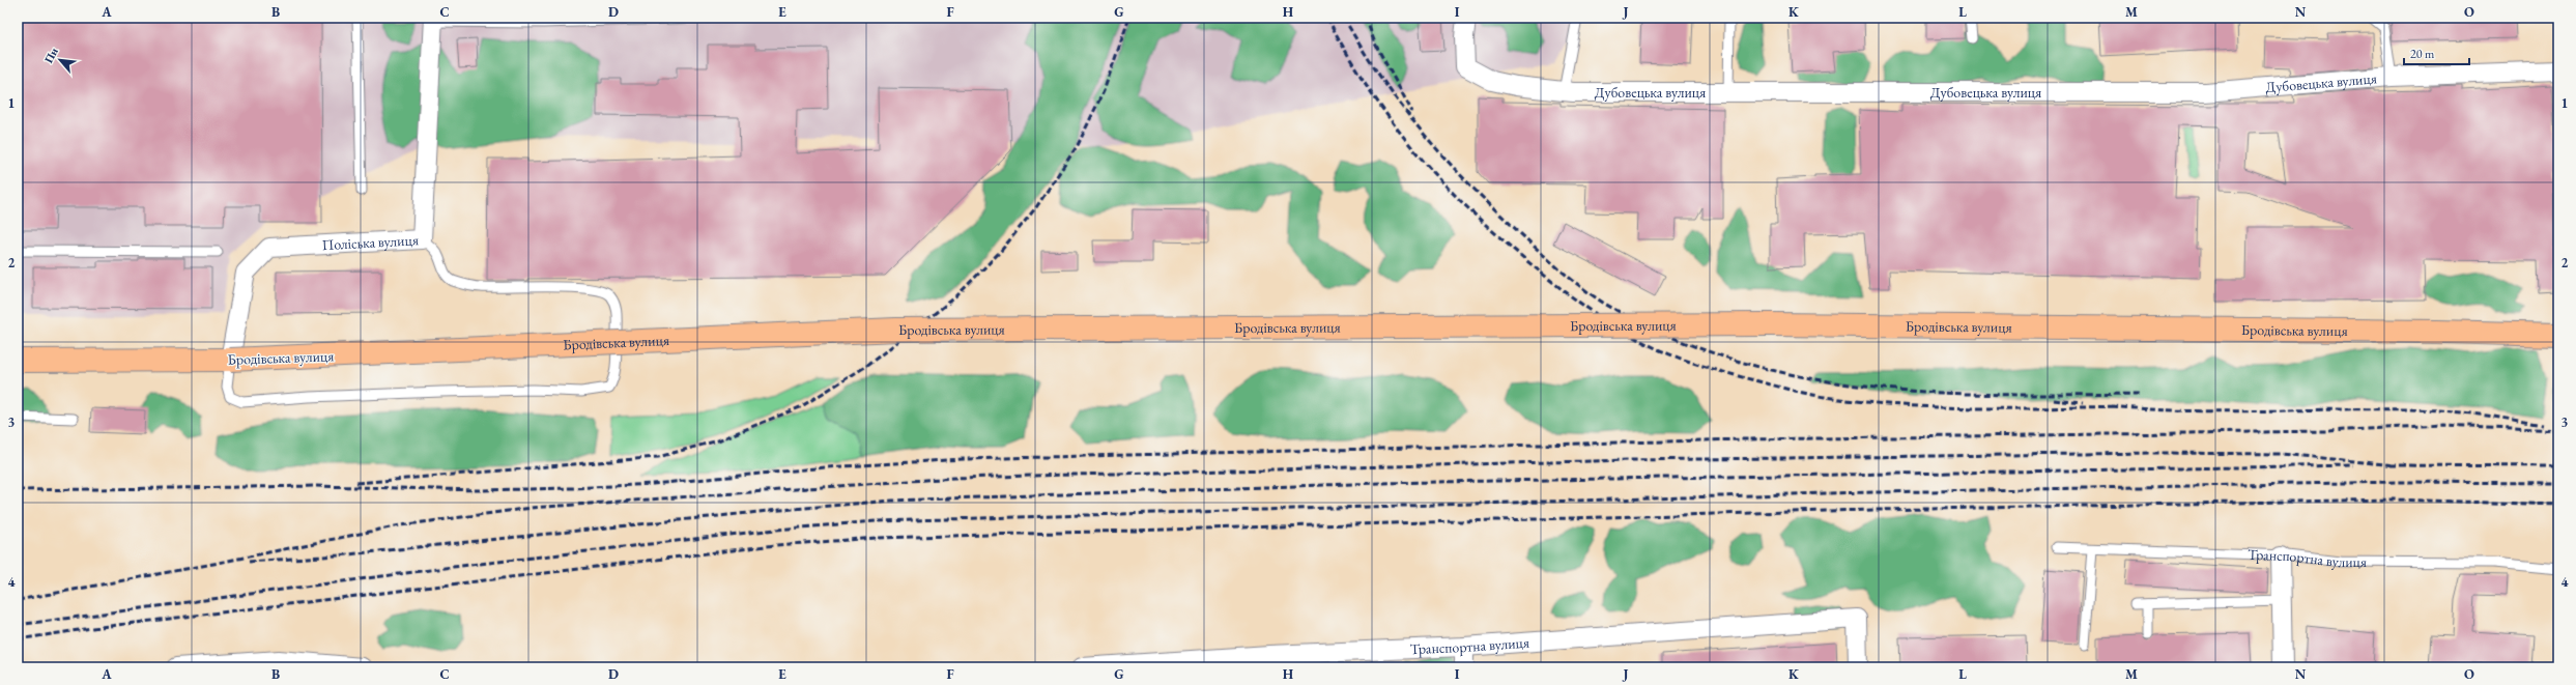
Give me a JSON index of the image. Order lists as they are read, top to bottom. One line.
{"streets":{"main road":["Бродівська вулиця"],"street":["Дубовецька вулиця","Поліська вулиця","Транспортна вулиця"]},"crossings":[["Поліська вулиця","Бродівська вулиця"]],"scale_bar":"20 m","north":"top left","grid":{"columns":["A","B","C","D","E","F","G","H","I","J","K","L","M","N","O"],"rows":["1","2","3","4"]}}
